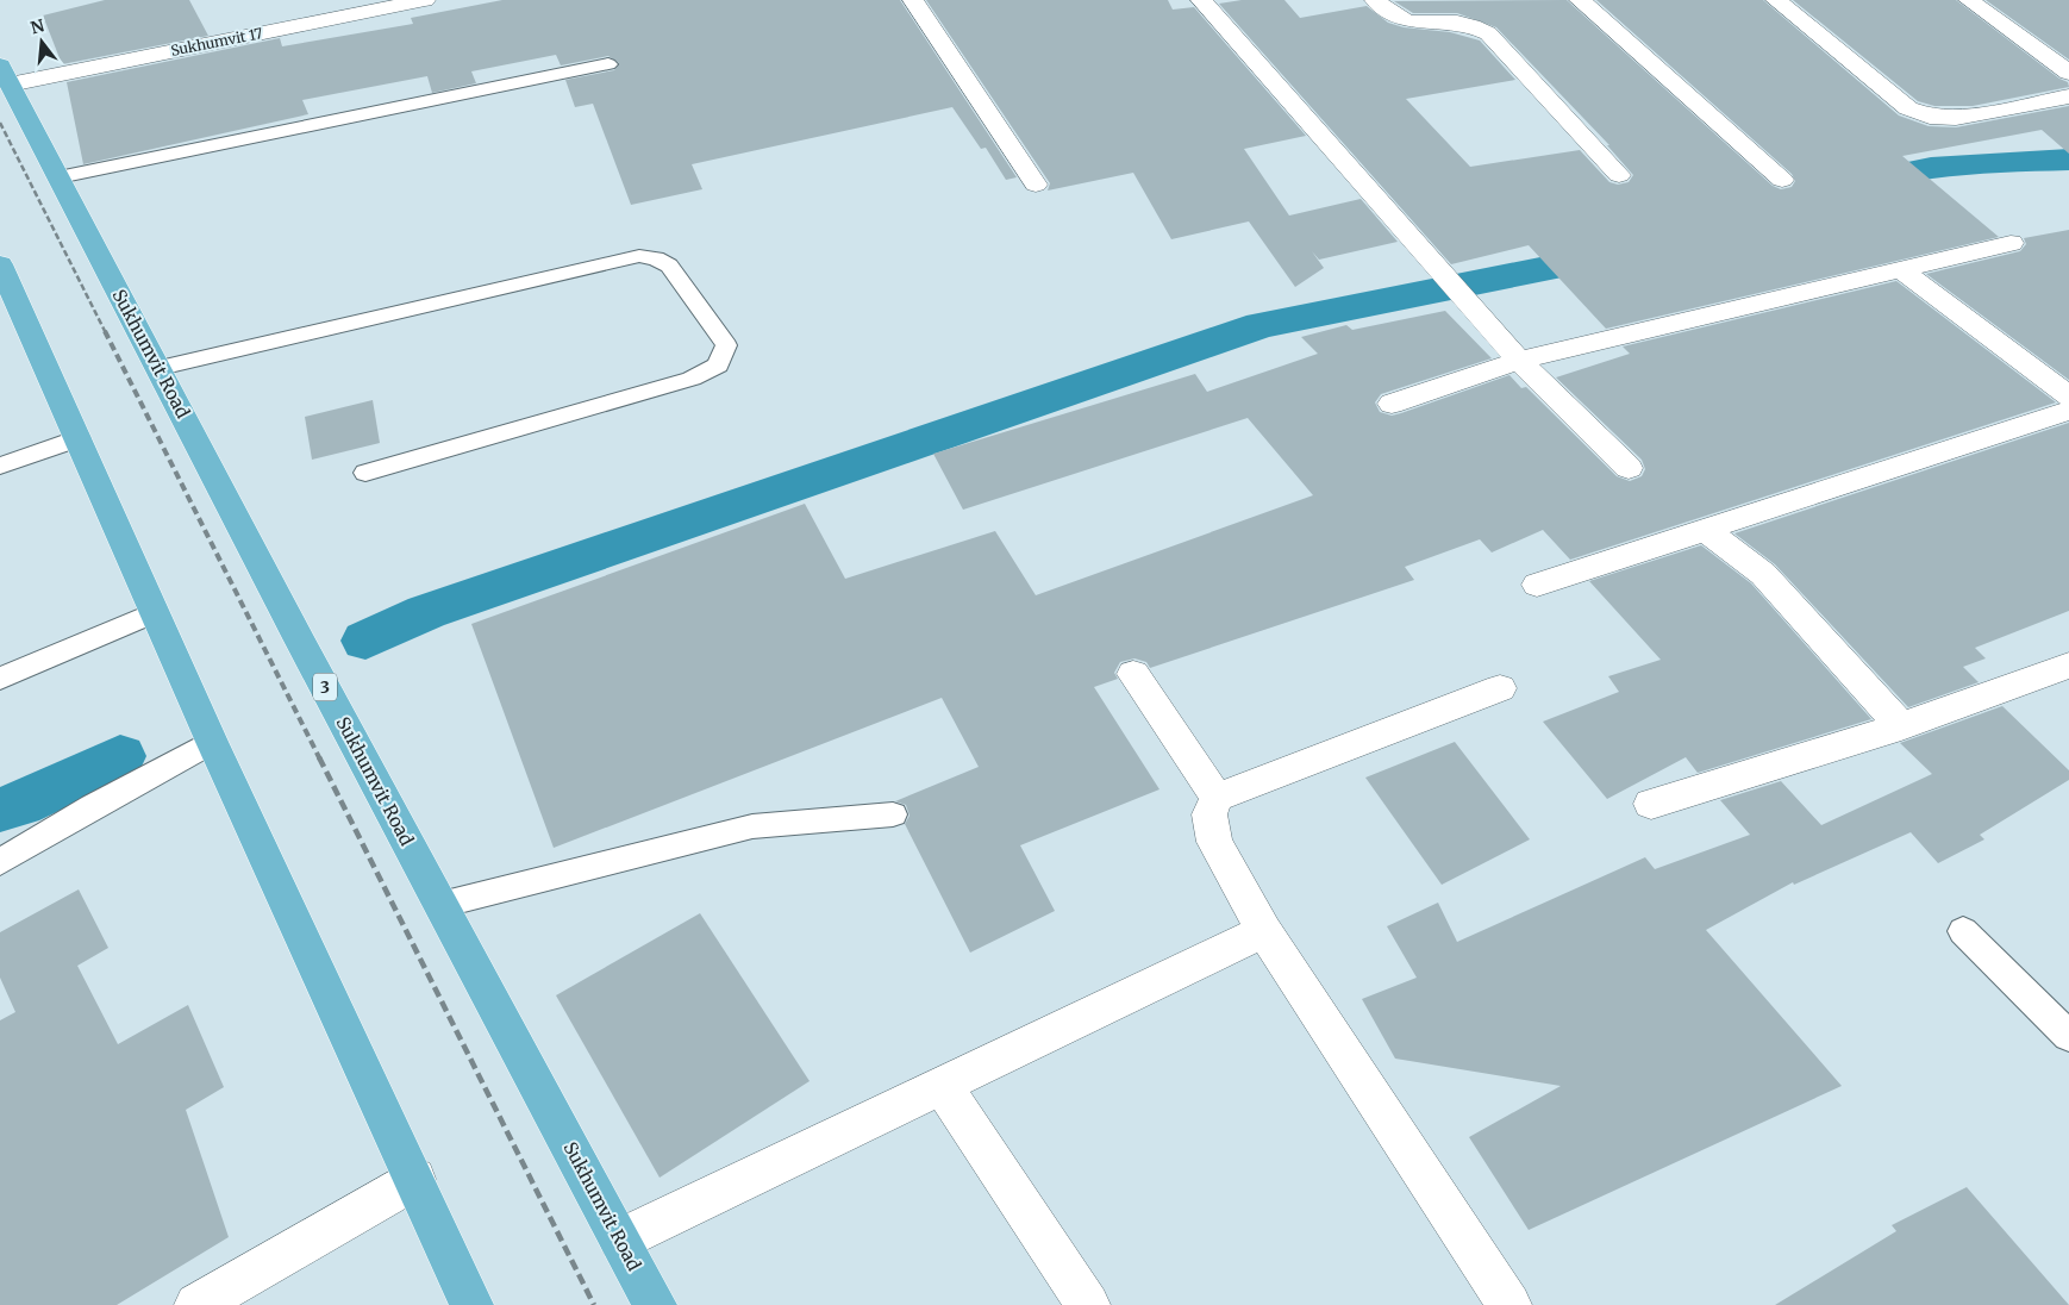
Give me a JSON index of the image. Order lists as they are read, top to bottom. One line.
{"streets":{"highway":["Sukhumvit Road","3"],"street":["Sukhumvit 17"]},"crossings":[["Sukhumvit 17","Sukhumvit Road"]],"north":"top"}
